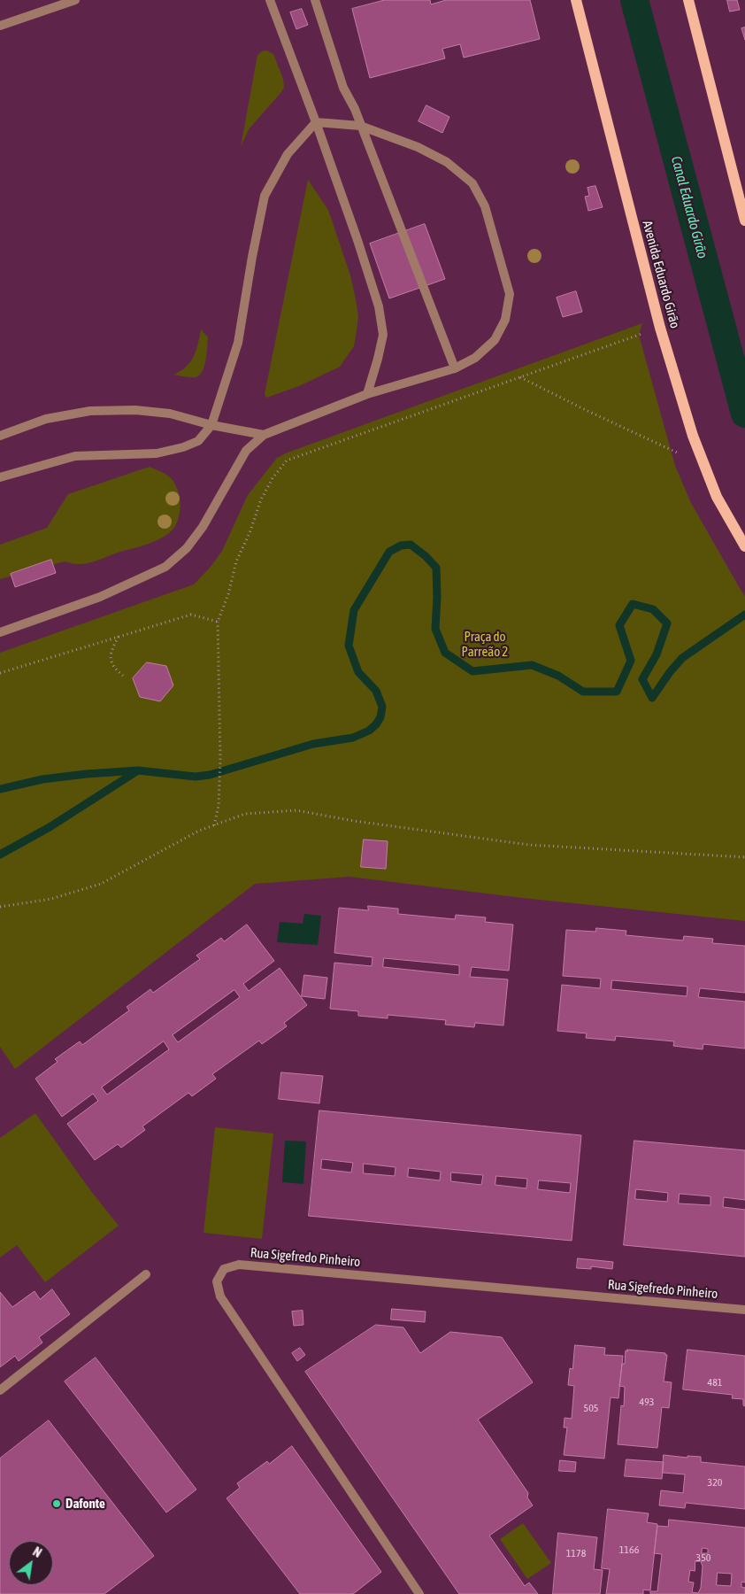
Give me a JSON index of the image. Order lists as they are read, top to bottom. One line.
{"streets":{"main road":["Avenida Eduardo Girão"],"street":["Rua Sigefredo Pinheiro"]},"water":["Canal Eduardo Girão"],"parks":["Praça do Parreão 2"],"places":["Dafonte"],"house_numbers":["481","493","505","320","1166","1178","350"],"north":"top right"}
